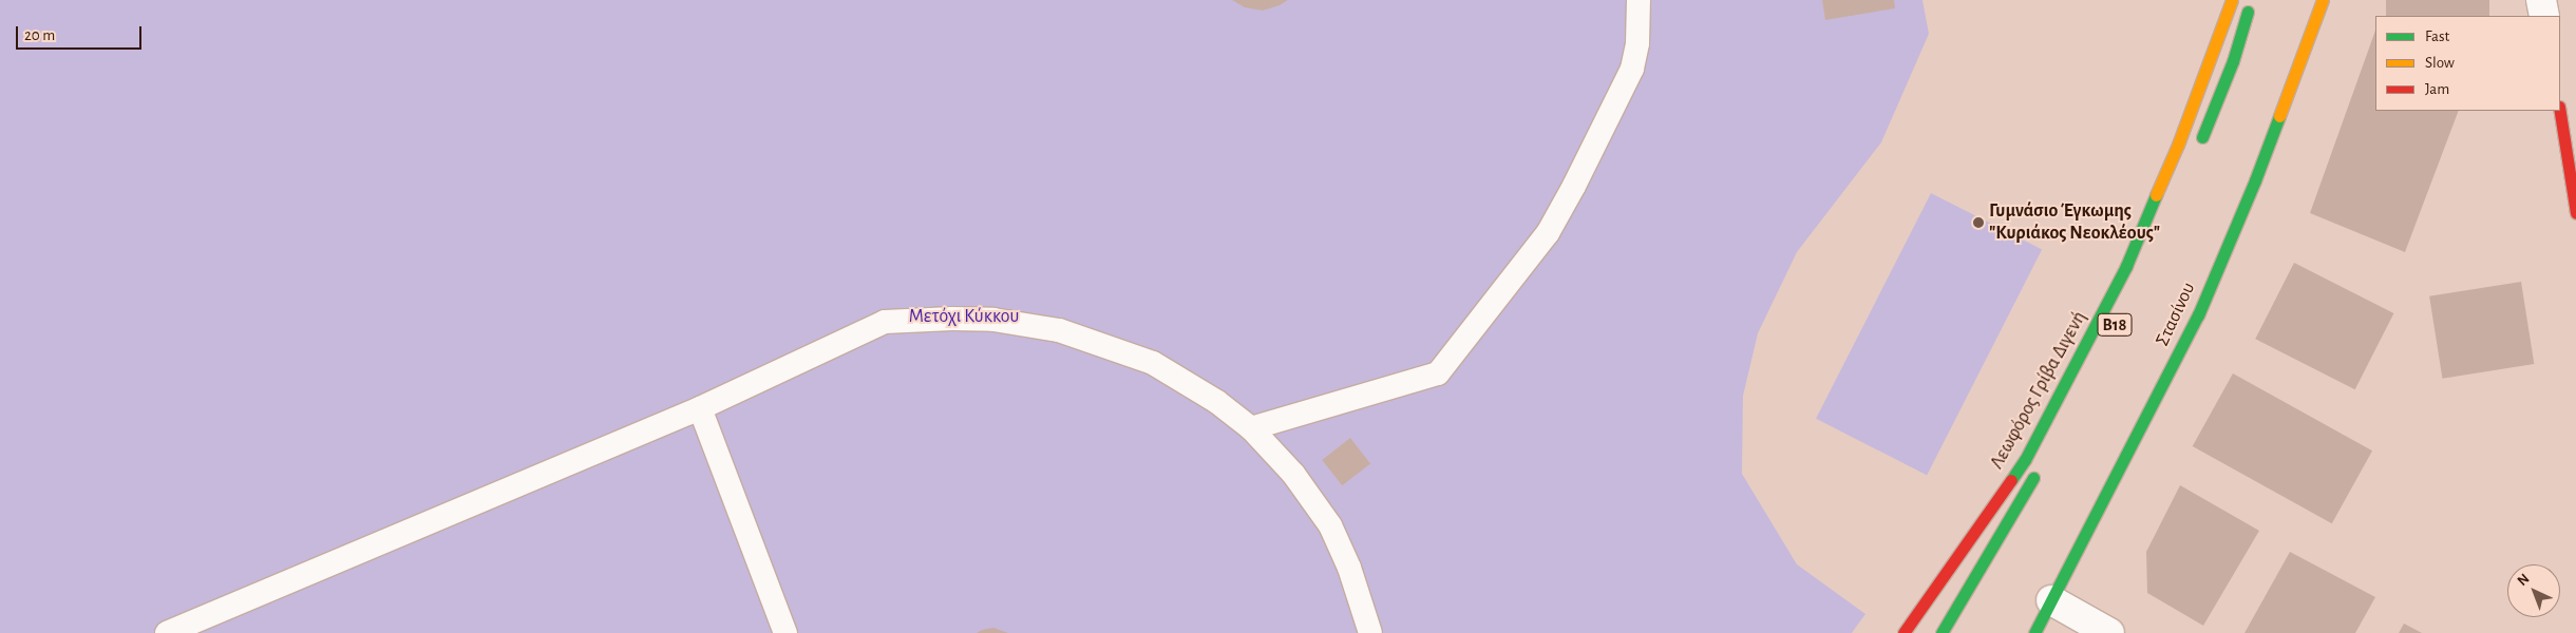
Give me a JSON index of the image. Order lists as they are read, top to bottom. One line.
{"streets":{"main road":["Στασίνου","B18","Λεωφόρος Γρίβα Διγενή"]},"parks":["Μετόχι Κύκκου"],"places":["Γυμνάσιο Έγκωμης \"Κυριάκος Νεοκλέους\""],"legend":["Fast","Slow","Jam"],"scale_bar":"20 m","north":"top left"}
